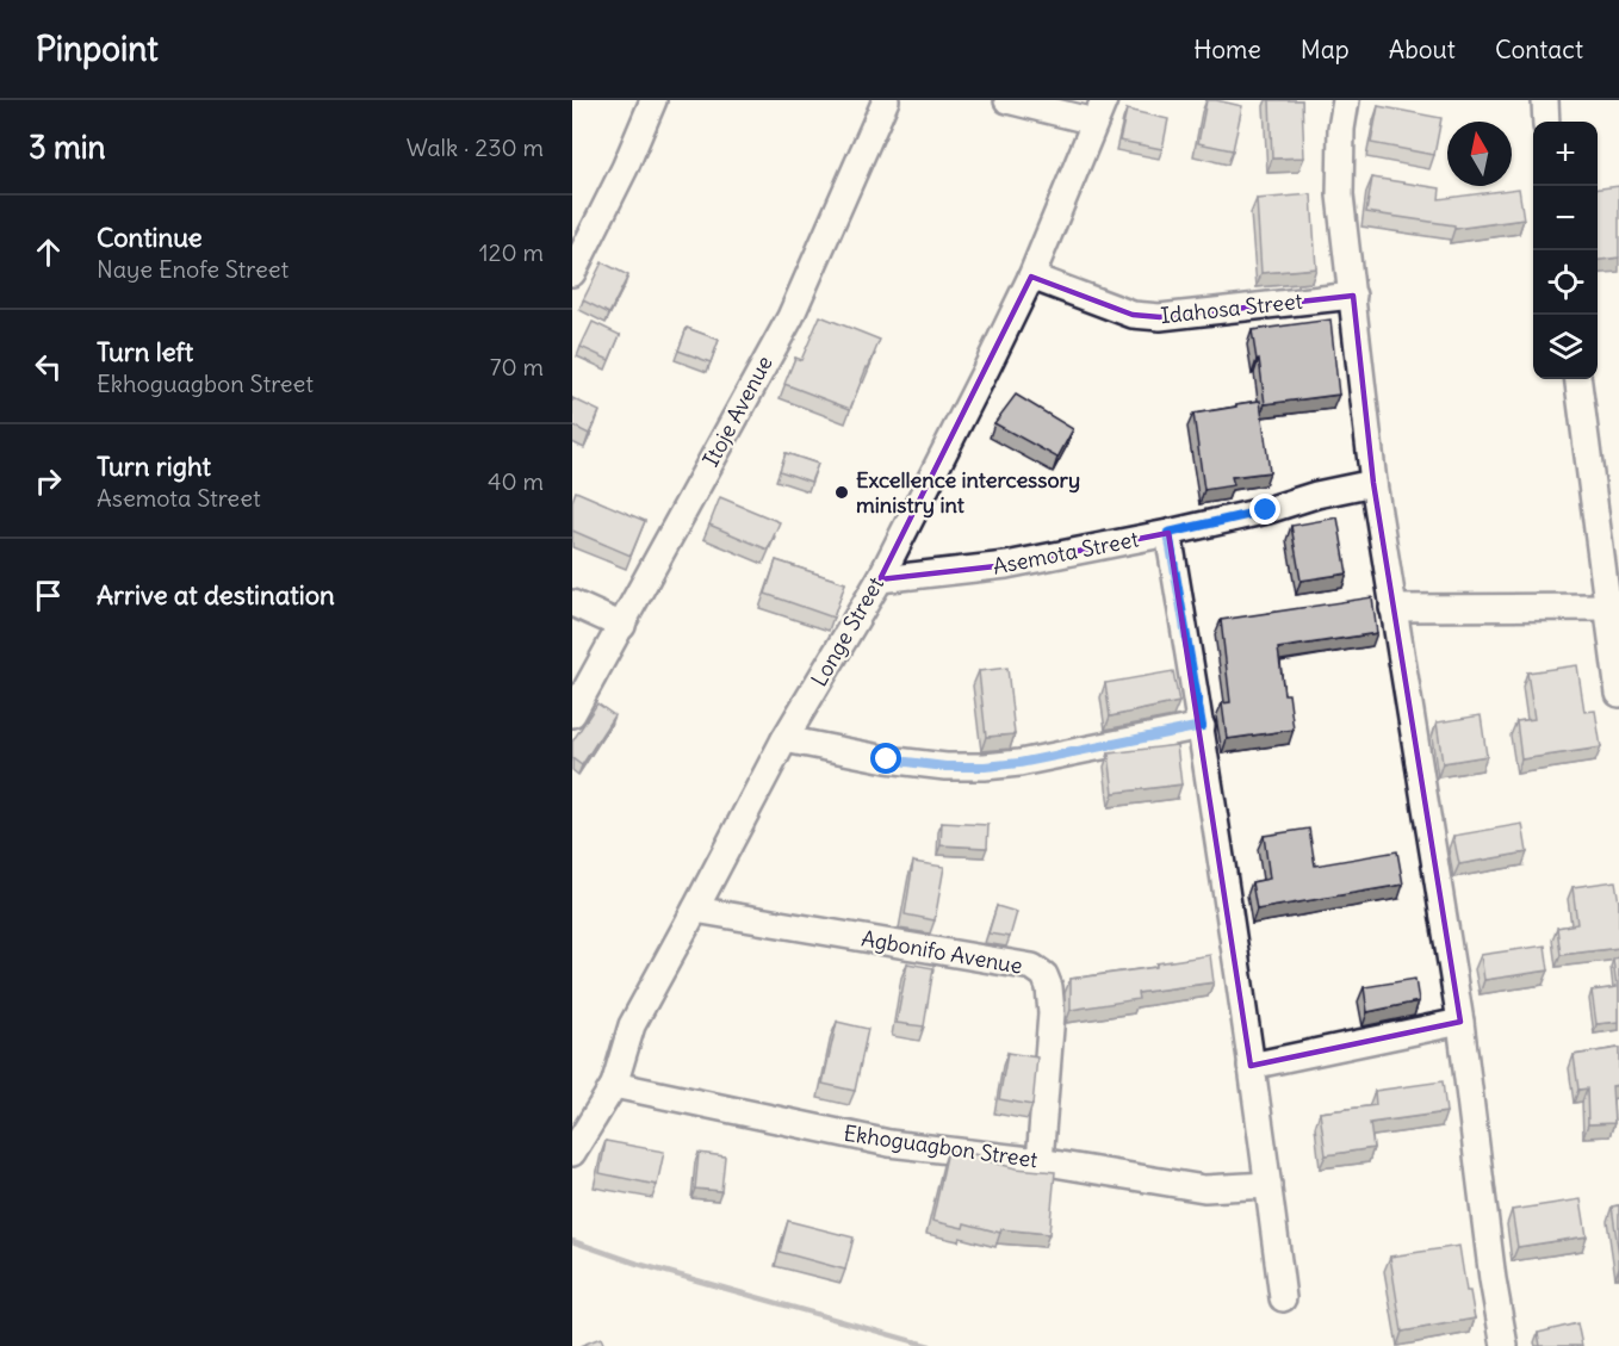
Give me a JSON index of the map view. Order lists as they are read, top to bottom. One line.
{"streets":{"street":["Idahosa Street","Itoje Avenue","Asemota Street","Longe Street","Agbonifo Avenue","Ekhoguagbon Street"]},"crossings":[["Idahosa Street","Longe Street"],["Asemota Street","Longe Street"],["Longe Street","Agbonifo Avenue"],["Longe Street","Ekhoguagbon Street"],["Agbonifo Avenue","Ekhoguagbon Street"]],"places":["Excellence intercessory ministry int"],"north":"top","page":{"header":"Pinpoint","nav":["Home","Map","About","Contact"],"heading":["3 min","Walk · 230 m"],"map_buttons":["+","−"],"list":[["Continue","Naye Enofe Street","120 m"],["Turn left","Ekhoguagbon Street","70 m"],["Turn right","Asemota Street","40 m"],"Arrive at destination"]}}
